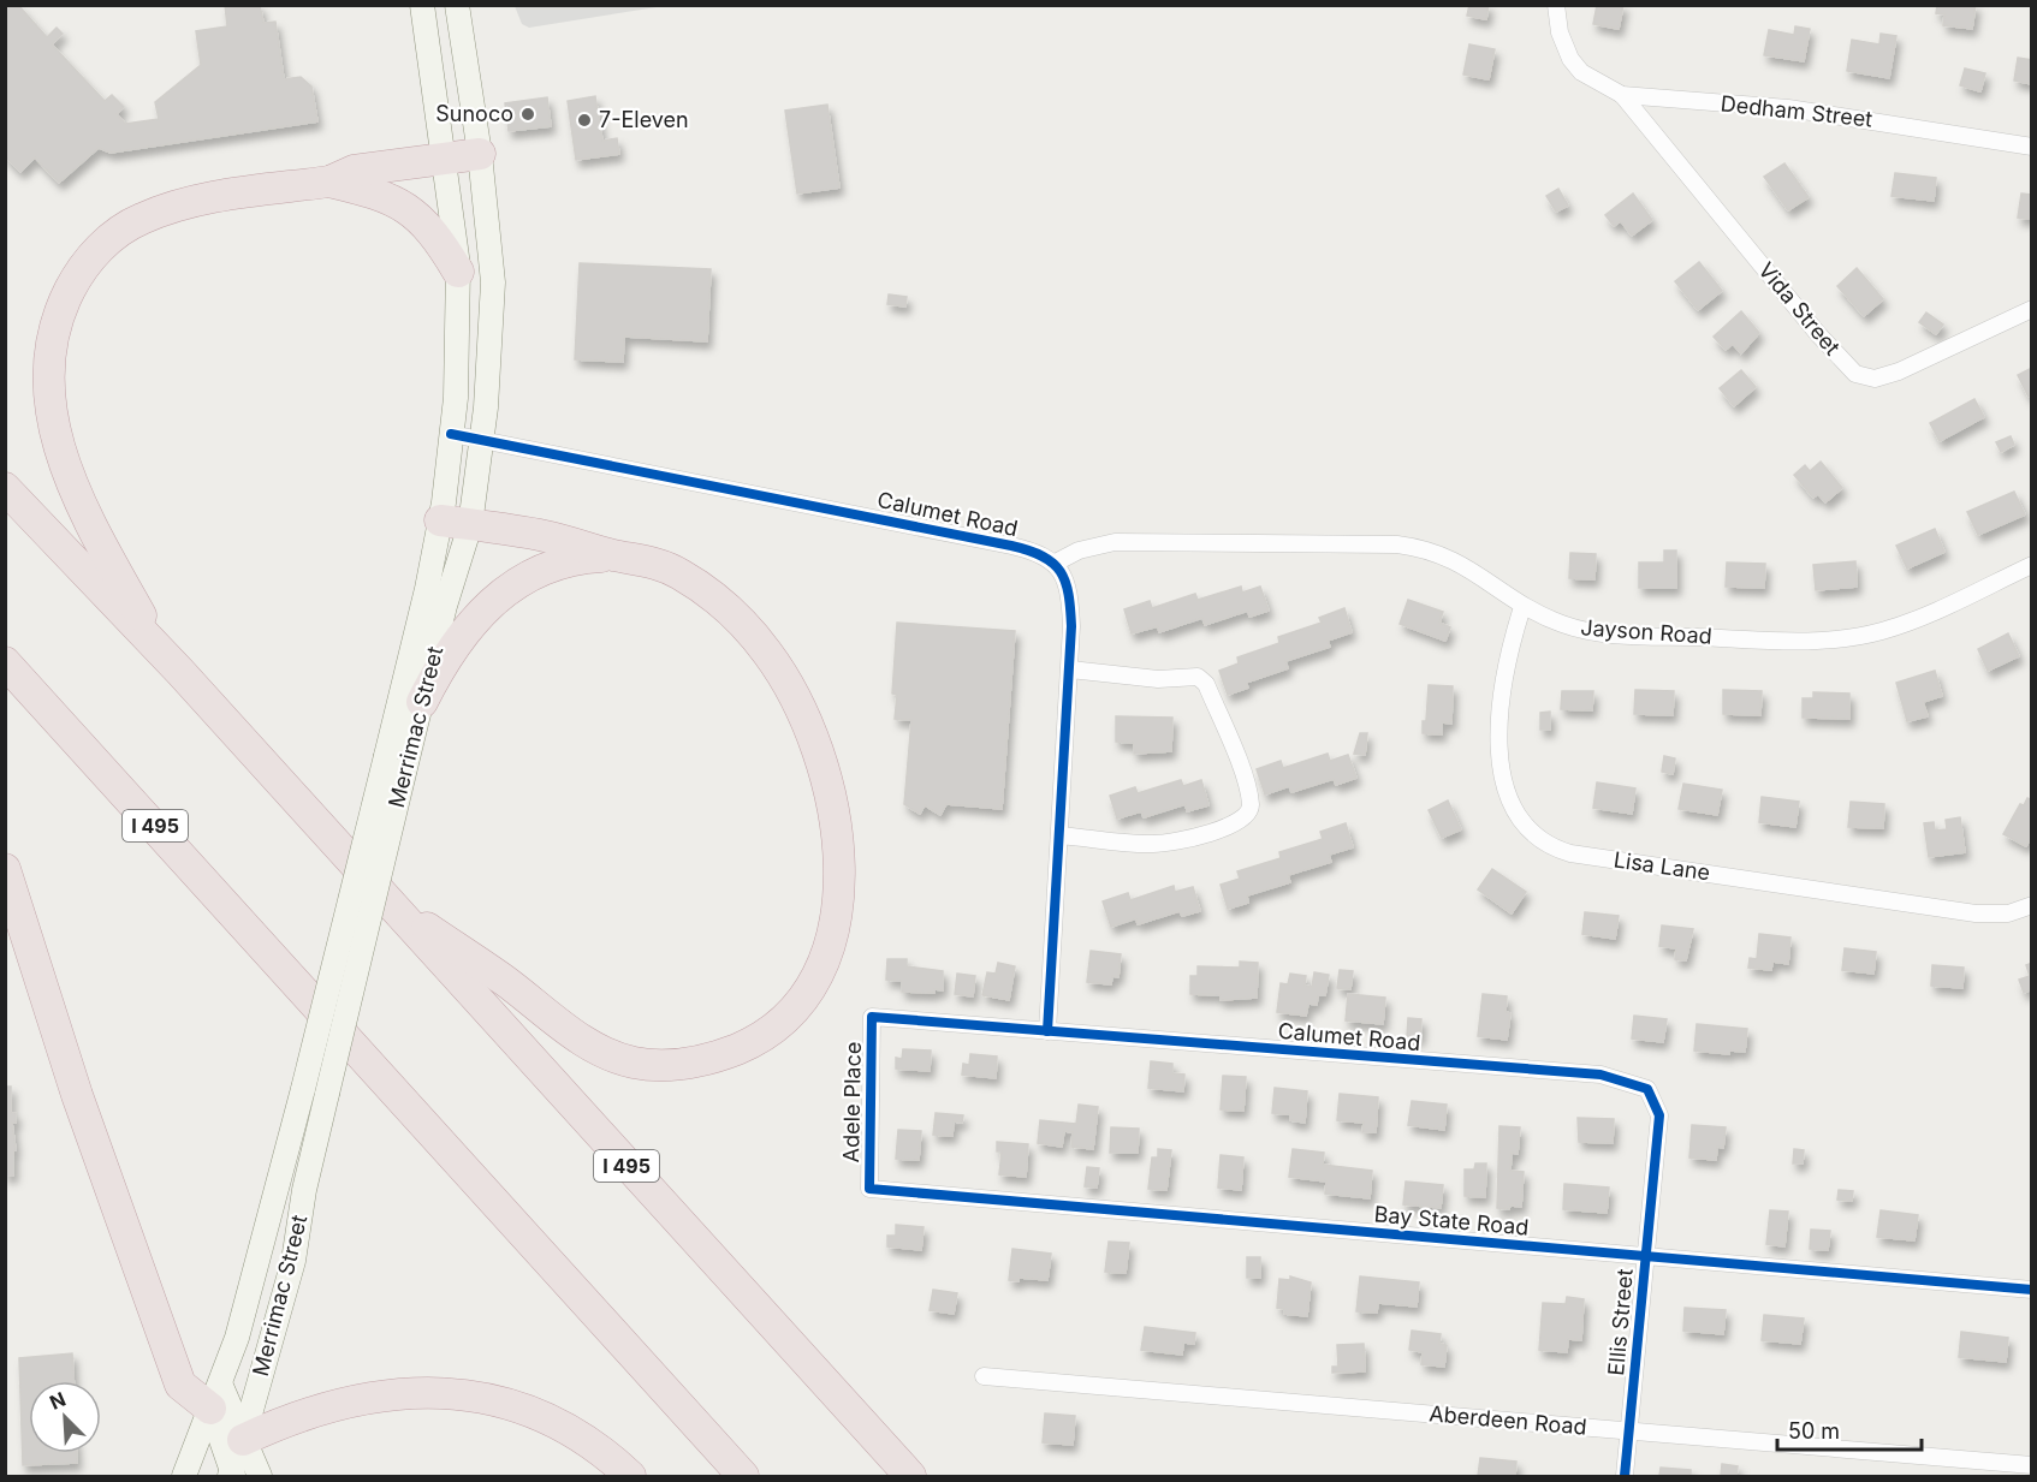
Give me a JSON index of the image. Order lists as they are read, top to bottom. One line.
{"streets":{"highway":["I 495"],"main road":["Merrimac Street"],"street":["Dedham Street","Vida Street","Calumet Road","Jayson Road","Lisa Lane","Adele Place","Bay State Road","Ellis Street","Aberdeen Road"]},"crossings":[["Dedham Street","Vida Street"],["Calumet Road","Jayson Road"],["Calumet Road","Merrimac Street"],["Calumet Road","Adele Place"],["Calumet Road","Ellis Street"],["Jayson Road","Lisa Lane"],["Adele Place","Bay State Road"],["Bay State Road","Ellis Street"],["Ellis Street","Aberdeen Road"]],"places":["Sunoco","7-Eleven"],"scale_bar":"50 m","north":"top left"}
